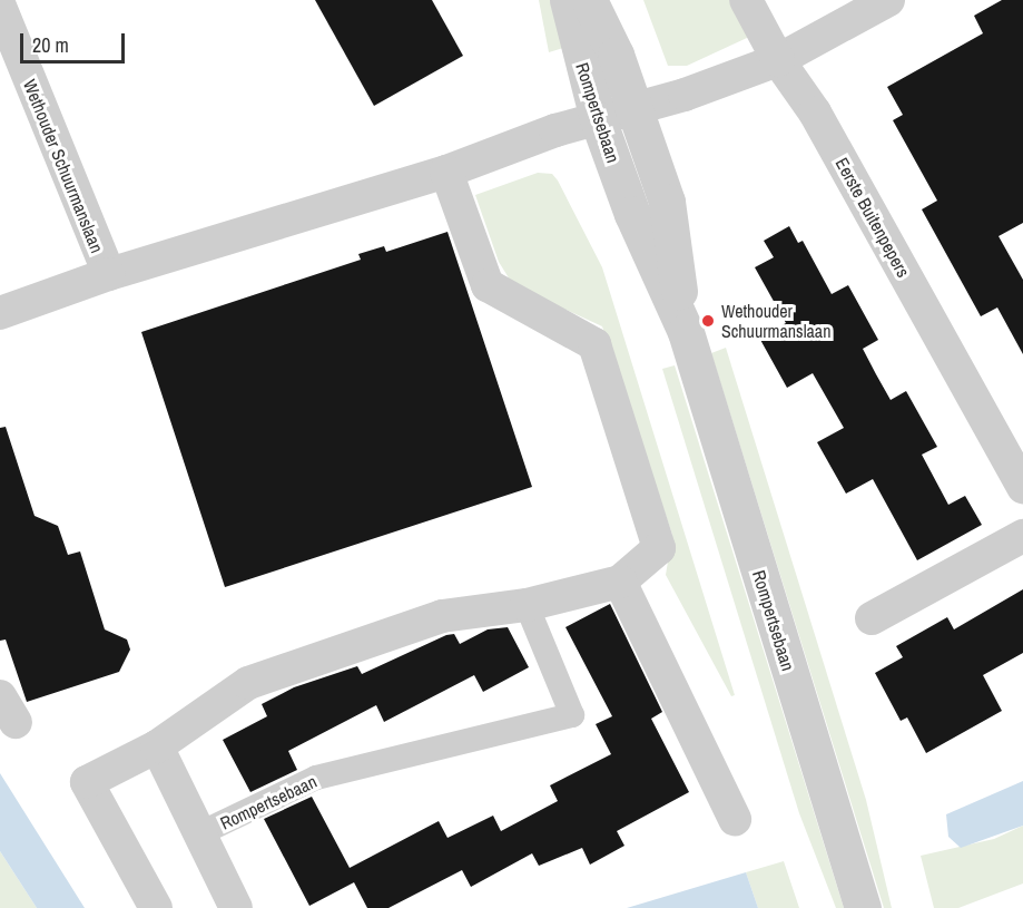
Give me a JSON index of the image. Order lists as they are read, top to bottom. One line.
{"streets":{"street":["Rompertsebaan","Wethouder Schuurmanslaan","Eerste Buitenpepers"]},"crossings":[["Rompertsebaan","Wethouder Schuurmanslaan"],["Rompertsebaan","Eerste Buitenpepers"]],"places":["Wethouder Schuurmanslaan"],"scale_bar":"20 m"}
